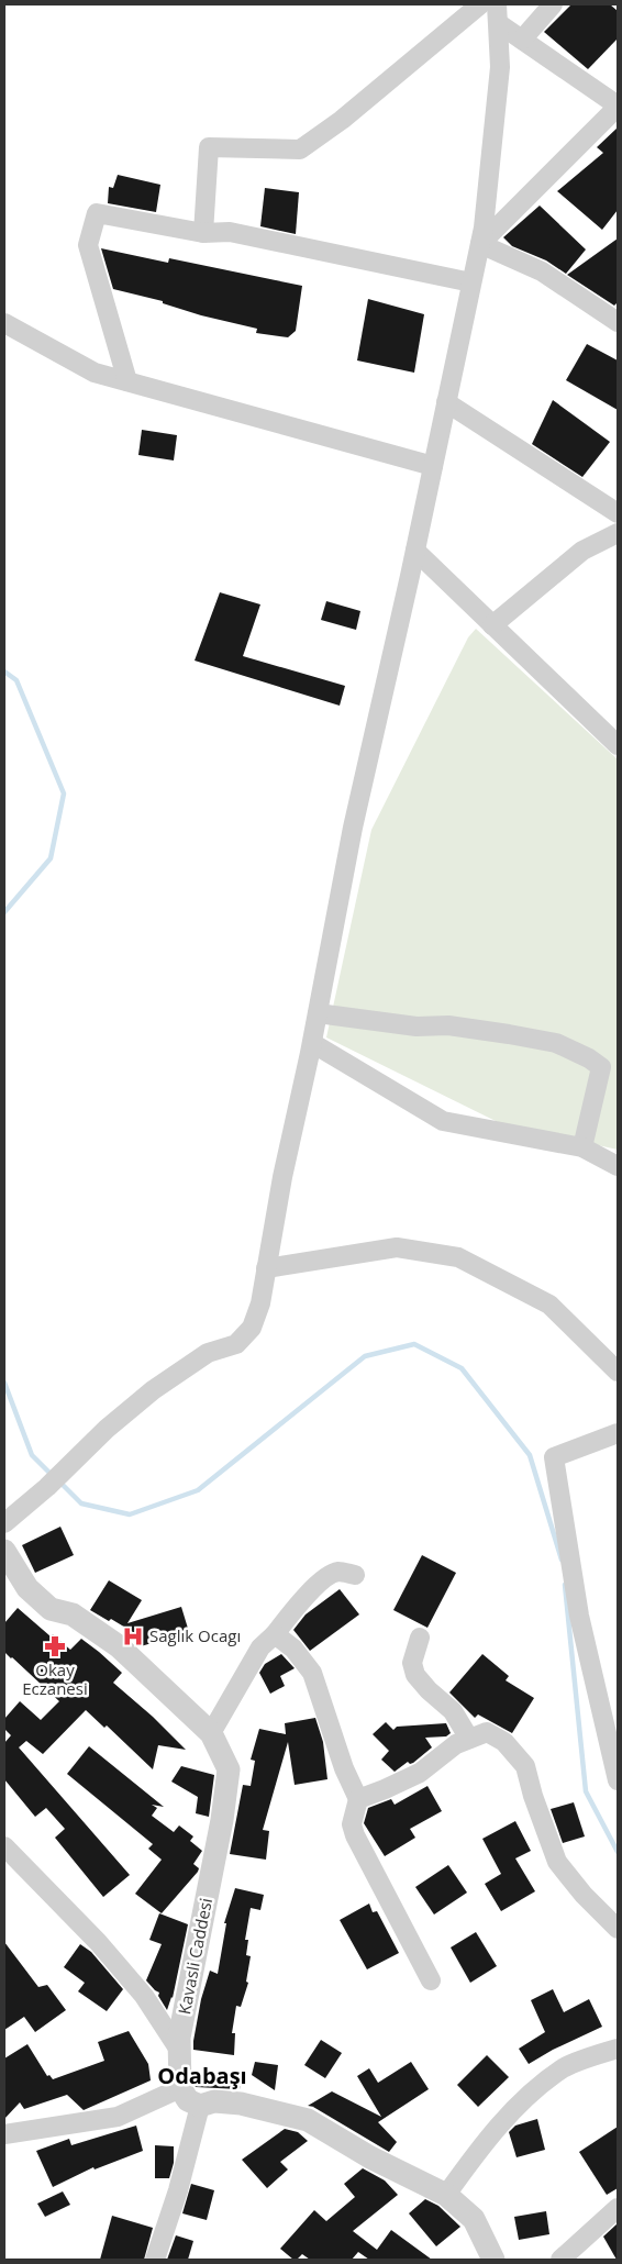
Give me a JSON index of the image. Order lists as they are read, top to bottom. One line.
{"streets":{"street":["Kavasli Caddesi"]},"districts":["Odabaşı"],"places":{"hospital":["Saglık Ocagı"],"pharmacy":["Okay Eczanesi"]}}
